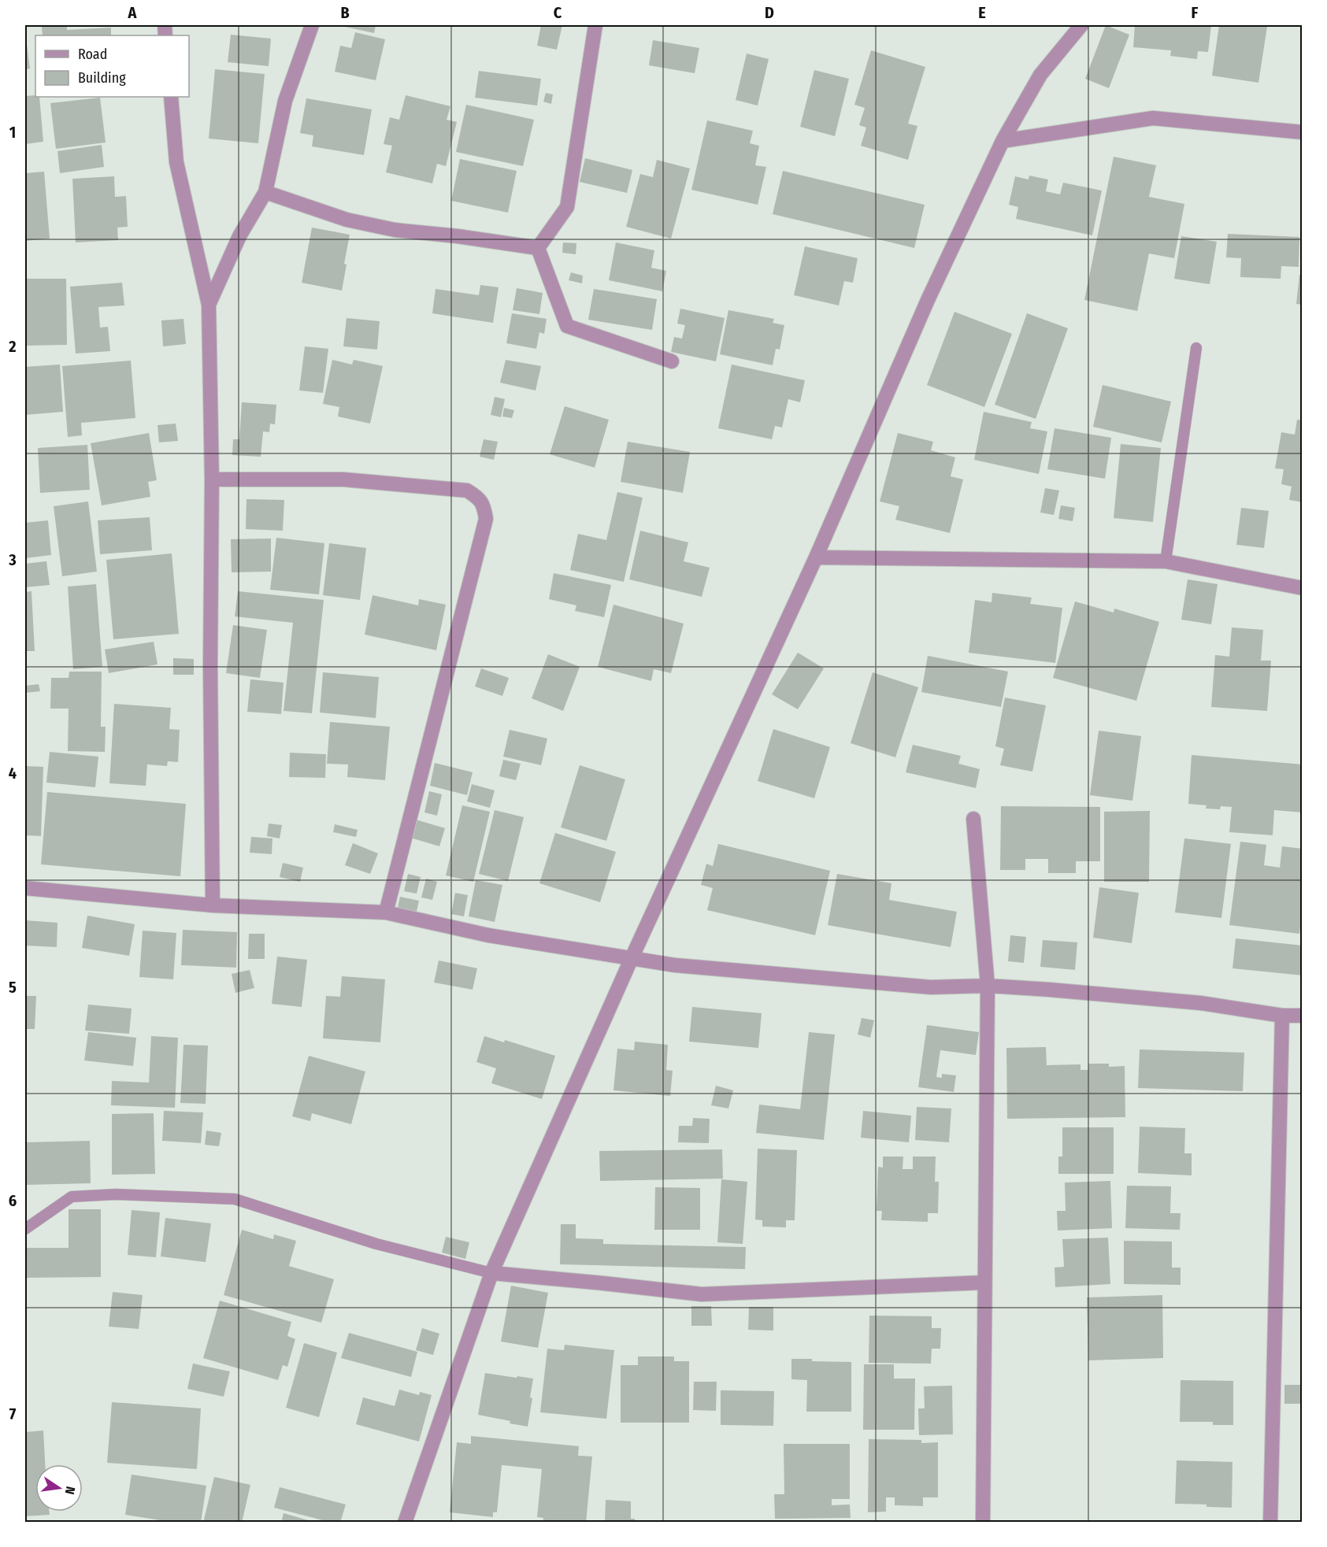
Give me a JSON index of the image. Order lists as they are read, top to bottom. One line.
{"legend":["Road","Building"],"north":"right","grid":{"columns":["A","B","C","D","E","F"],"rows":["1","2","3","4","5","6","7"]}}
